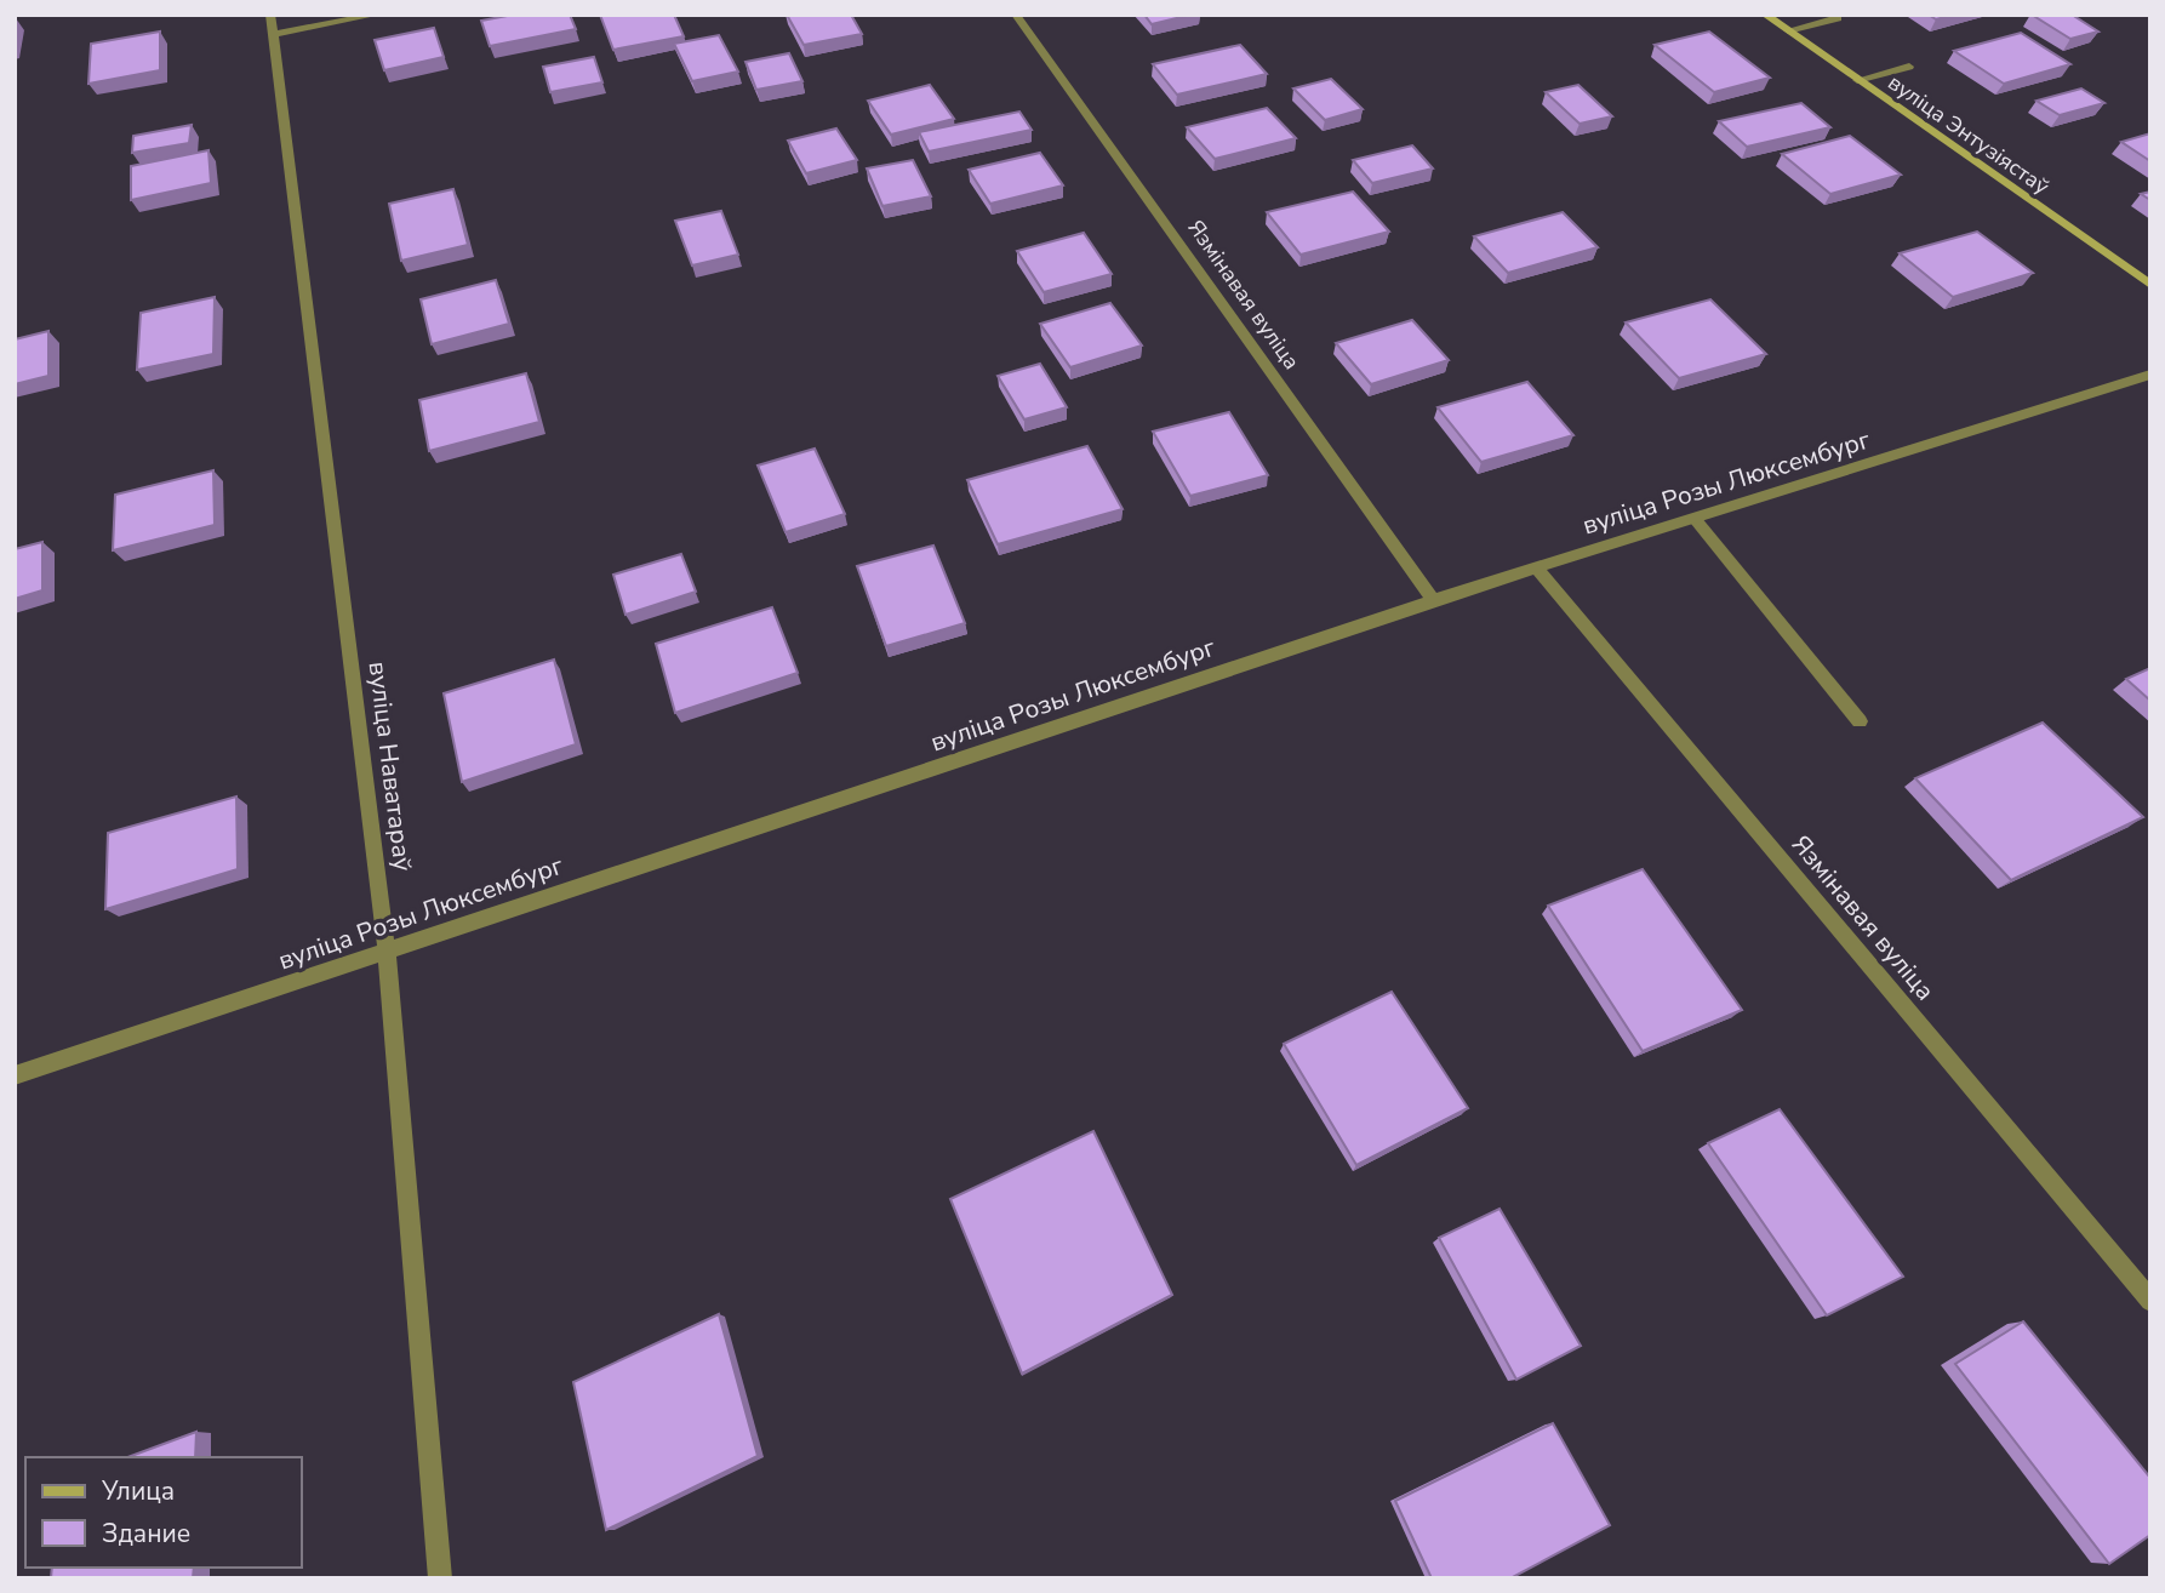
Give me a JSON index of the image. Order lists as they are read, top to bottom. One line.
{"streets":{"street":["вуліца Энтузіястаў","Язмінавая вуліца","вуліца Розы Люксембург","вуліца Наватараў"]},"crossings":[["Язмінавая вуліца","вуліца Розы Люксембург"],["вуліца Розы Люксембург","вуліца Наватараў"]],"legend":["Улица","Здание"]}
